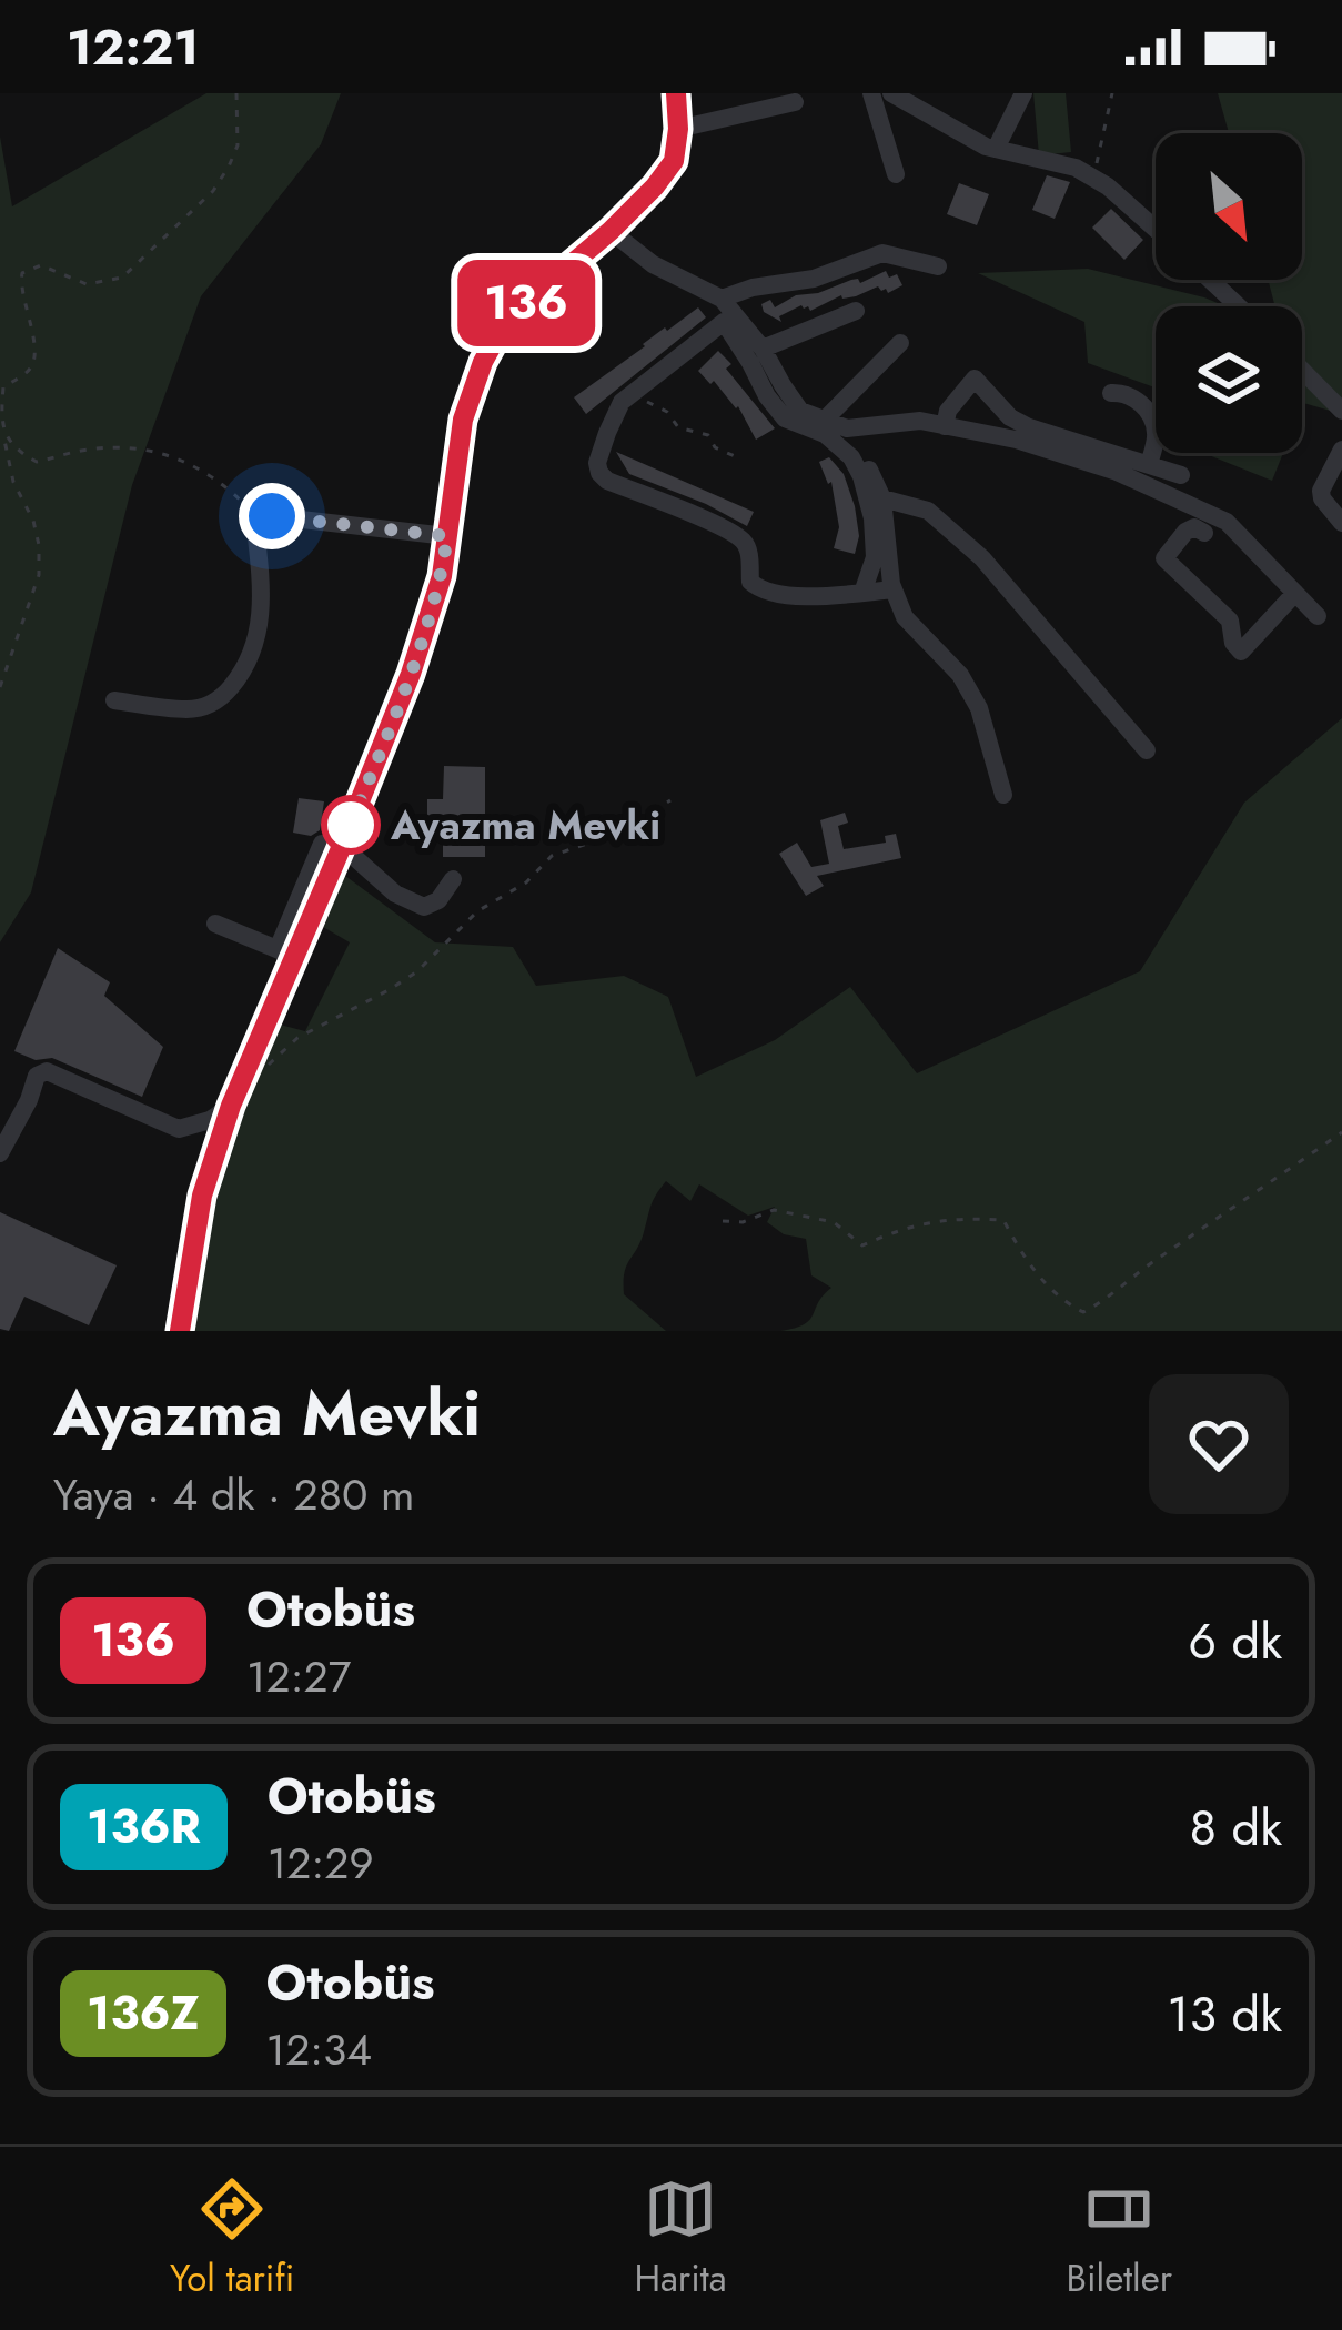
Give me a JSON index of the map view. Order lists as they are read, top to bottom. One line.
{"places":["Ayazma Mevki"],"lines":["bus line 136"],"north":"bottom right","page":{"status":"12:21","on_map":"136","heading":["Ayazma Mevki","Yaya · 4 dk · 280 m"],"list":[{"mark":"136","name":"Otobüs","note":"12:27","value":"6 dk"},{"mark":"136R","name":"Otobüs","note":"12:29","value":"8 dk"},{"mark":"136Z","name":"Otobüs","note":"12:34","value":"13 dk"}],"tabs":["Yol tarifi","Harita","Biletler"]}}
